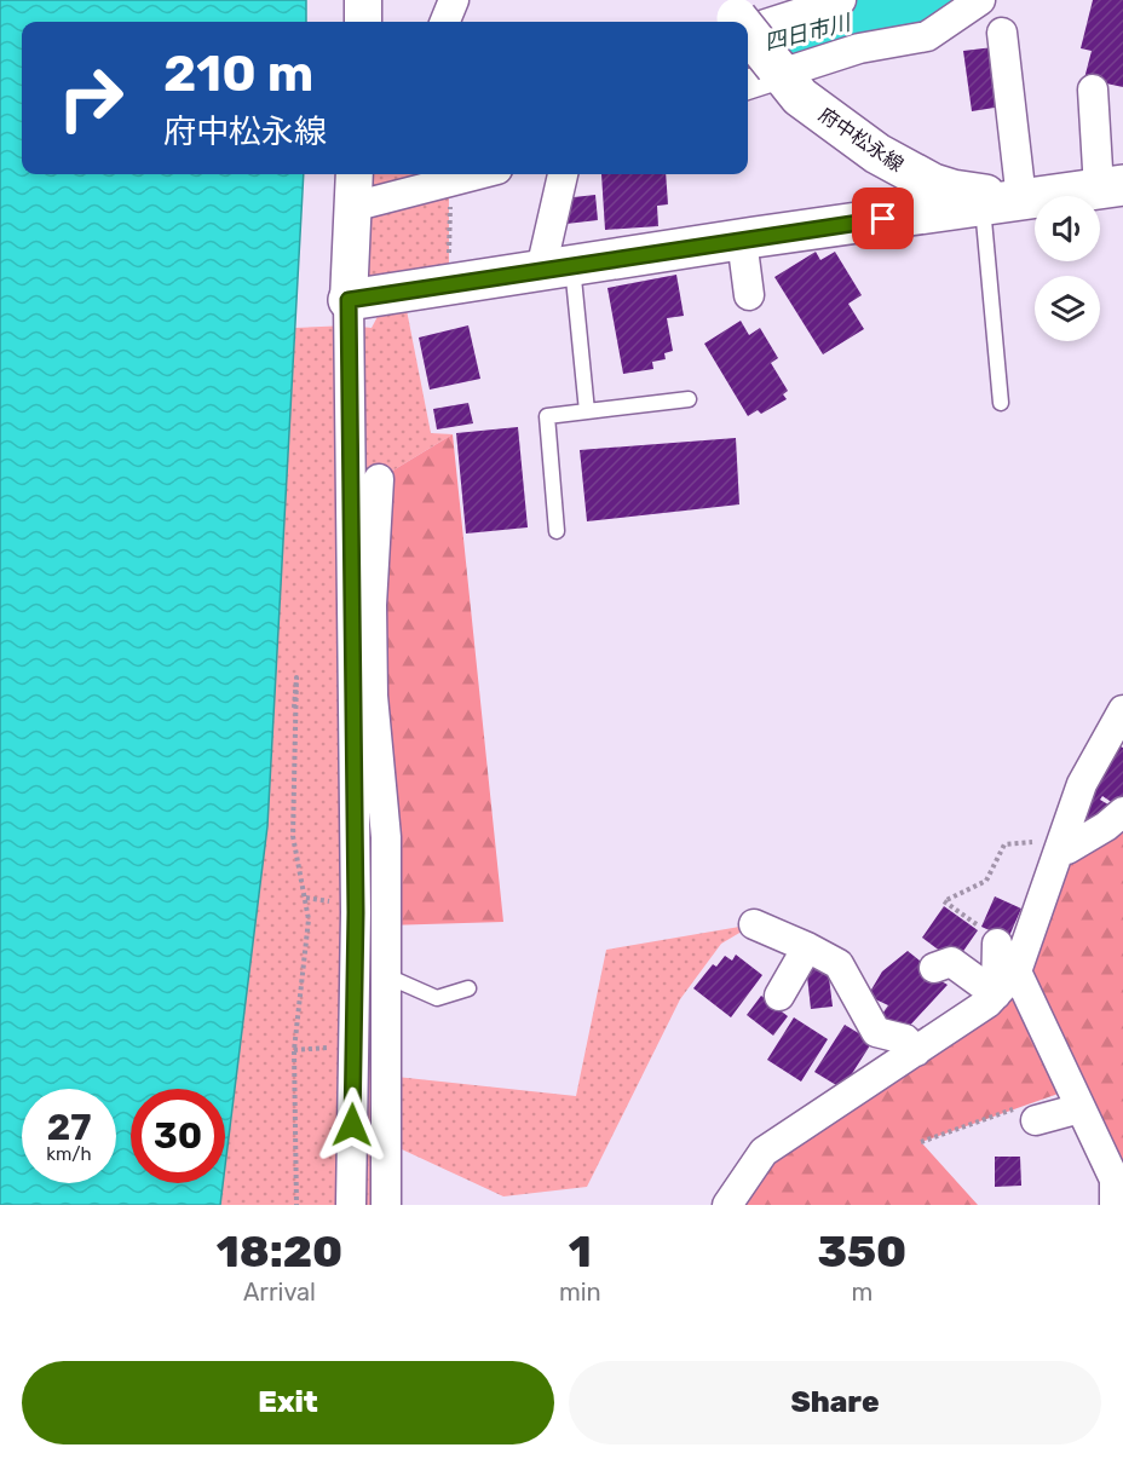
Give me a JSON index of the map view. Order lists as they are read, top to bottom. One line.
{"streets":{"main road":["府中松永線"]},"water":["四日市川"],"page":{"turn":["210 m","府中松永線"],"speed":"27 km/h","limit":"30","eta":["18:20","Arrival","1","min","350","m"],"buttons":["Exit","Share"]}}
